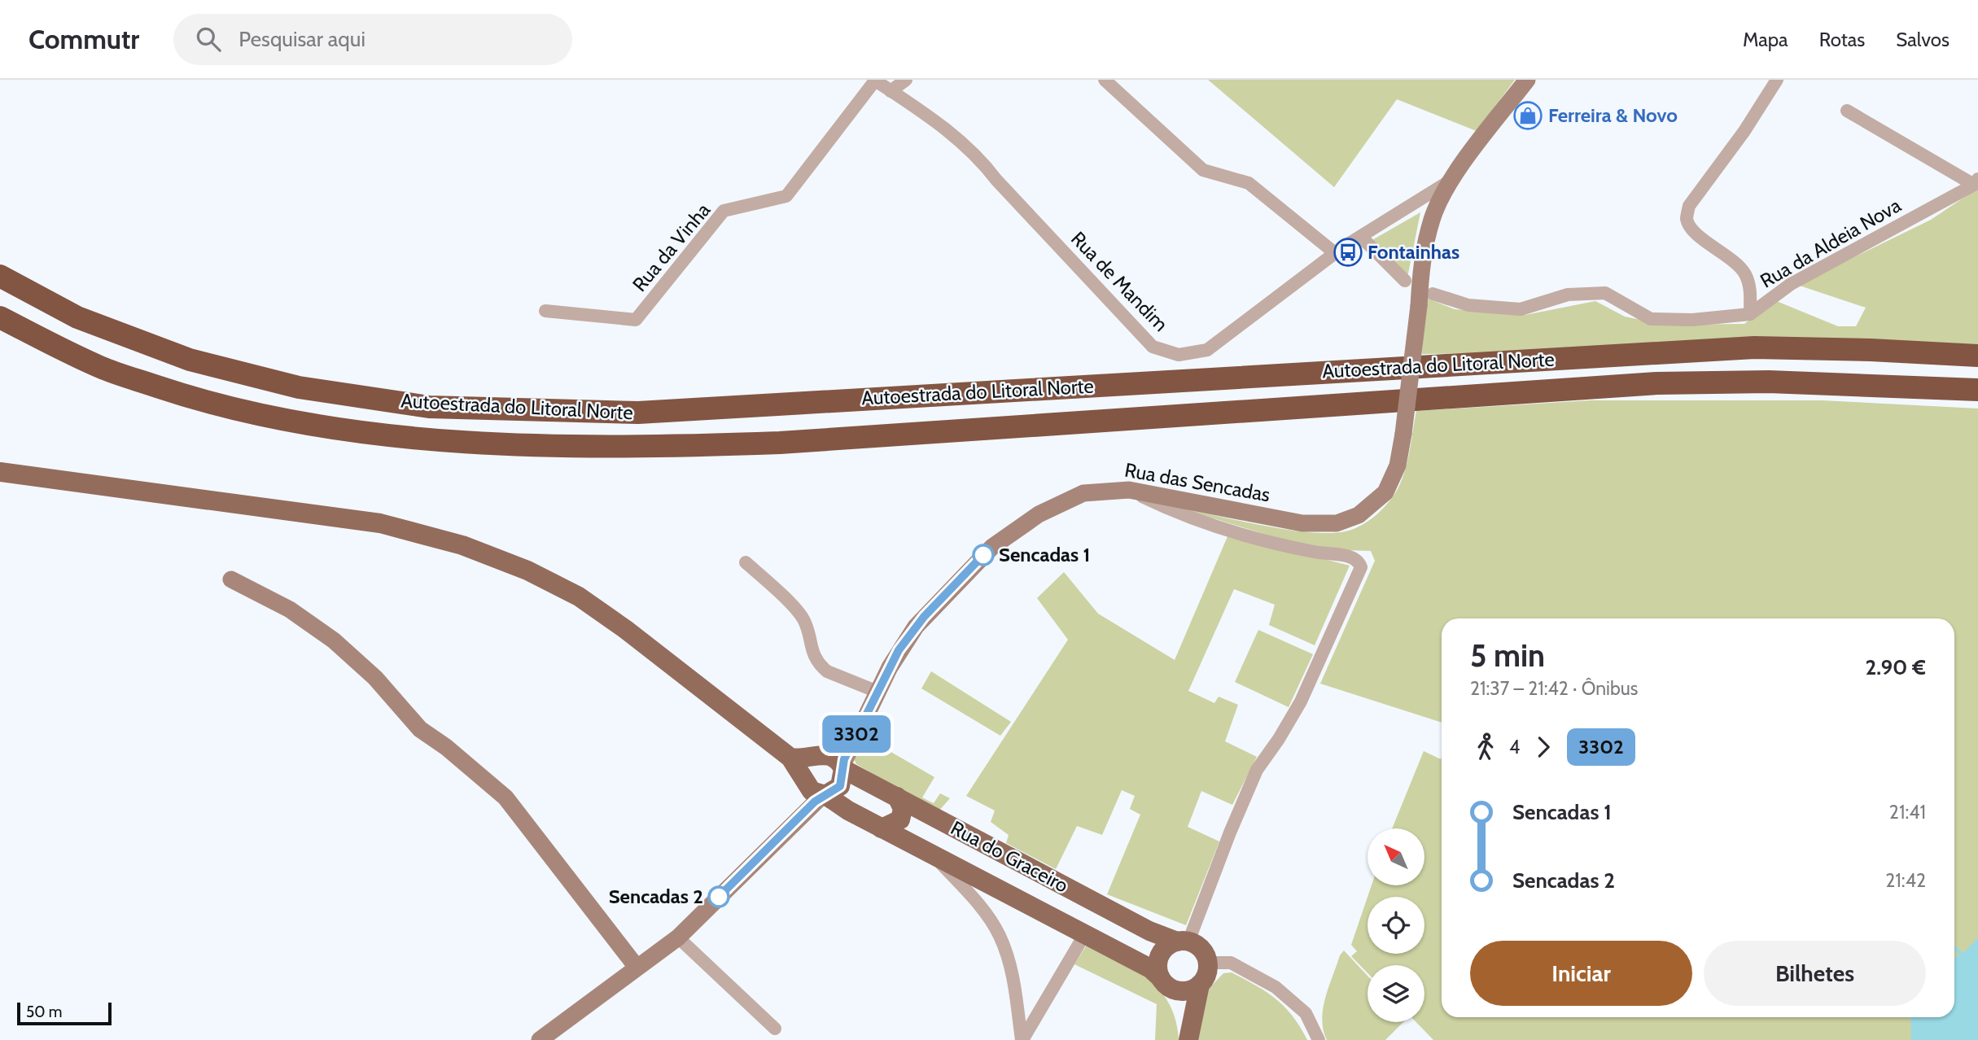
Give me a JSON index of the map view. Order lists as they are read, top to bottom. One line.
{"streets":{"highway":["Autoestrada do Litoral Norte"],"main road":["Rua do Graceiro"],"street":["Rua da Aldeia Nova","Rua da Vinha","Rua de Mandim","Rua das Sencadas"]},"crossings":[["Rua da Vinha","Rua de Mandim"],["Rua de Mandim","Rua das Sencadas"],["Rua das Sencadas","Rua do Graceiro"]],"places":{"shop":["Ferreira & Novo"],"bus stop":["Fontainhas"],"other":["Sencadas 1","Sencadas 2"]},"lines":["bus line 3302"],"scale_bar":"50 m","north":"top left","page":{"header":"Commutr","search":"Pesquisar aqui","nav":["Mapa","Rotas","Salvos"],"on_map":"3302","heading":["5 min","21:37 – 21:42 · Ônibus","2.90 €"],"legs":["4","3302"],"list":[{"name":"Sencadas 1","value":"21:41"},{"name":"Sencadas 2","value":"21:42"}],"buttons":["Iniciar","Bilhetes"],"scale":"50 m"}}
